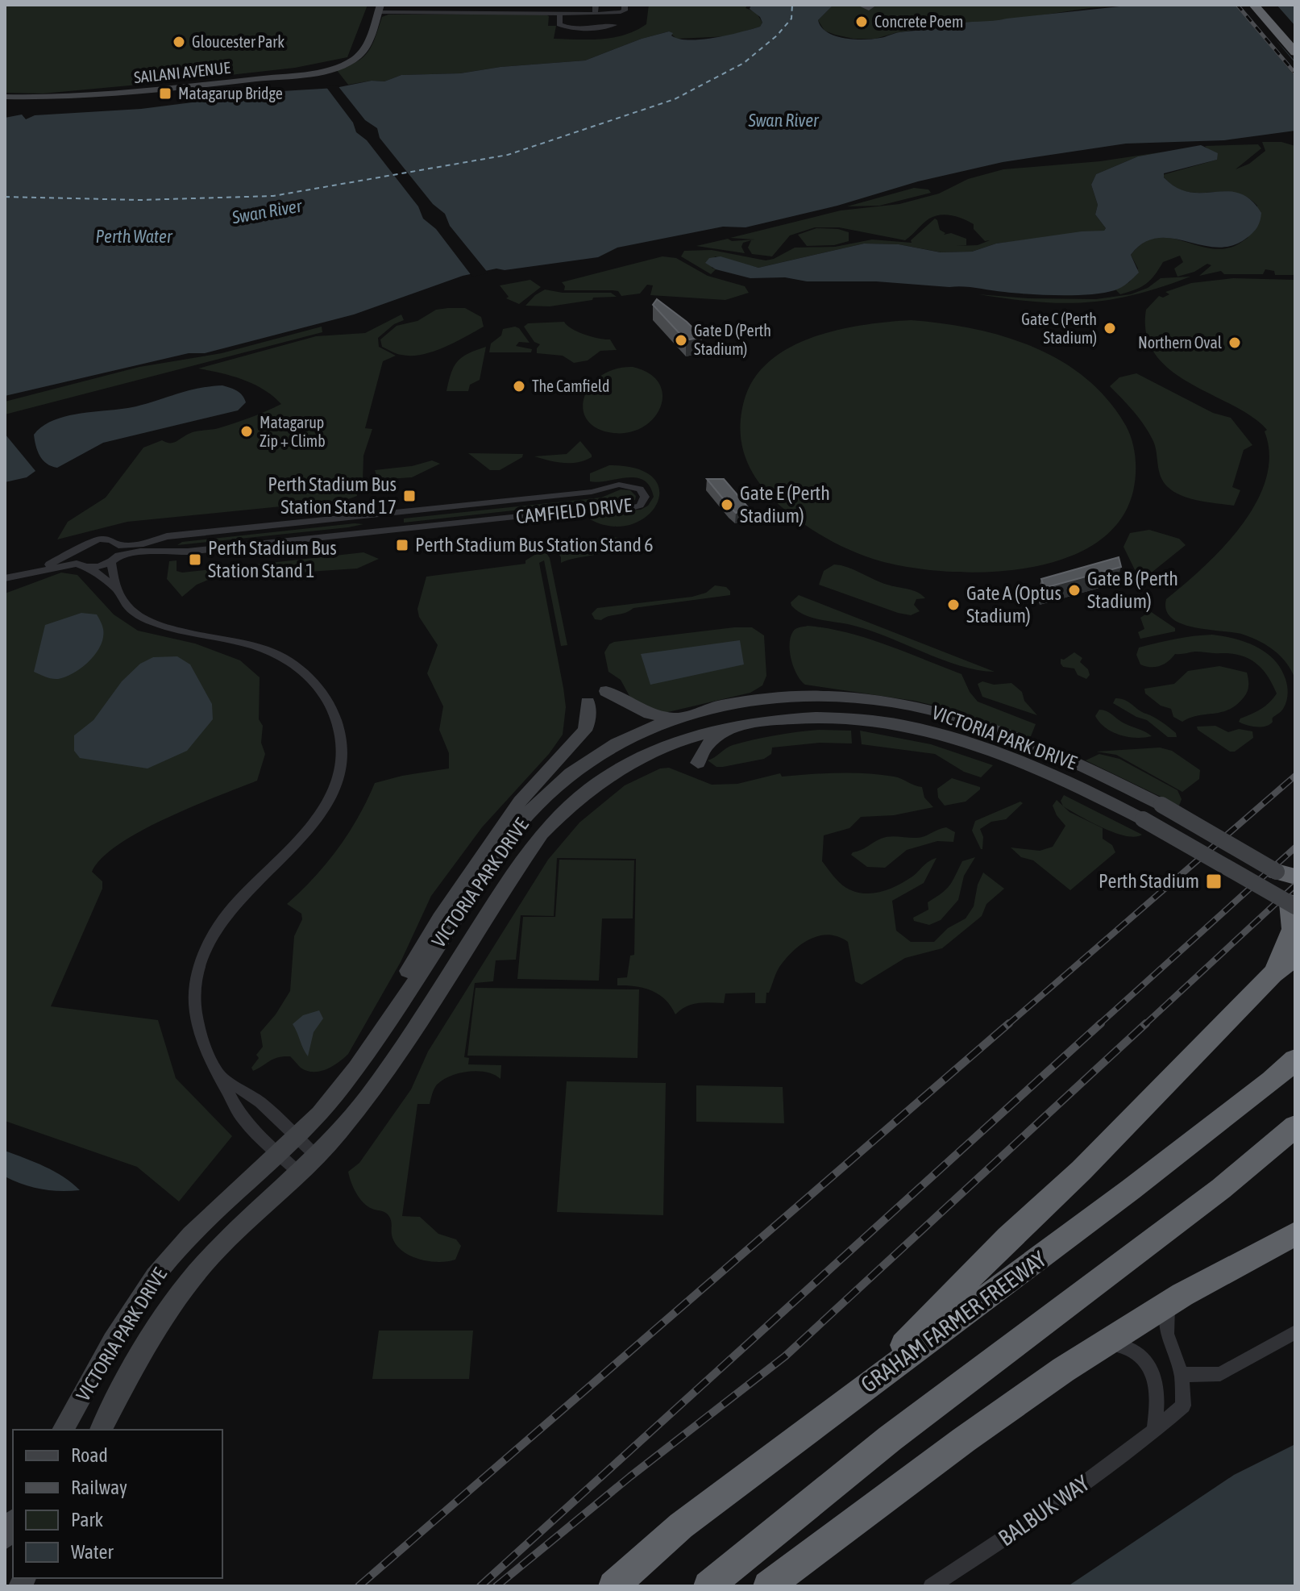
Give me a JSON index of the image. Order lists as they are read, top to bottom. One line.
{"streets":{"highway":["GRAHAM FARMER FREEWAY"],"street":["SAILANI AVENUE","CAMFIELD DRIVE","VICTORIA PARK DRIVE","BALBUK WAY"]},"water":["Swan River","Perth Water"],"places":{"other":["Concrete Poem","Gloucester Park","Gate C (Perth Stadium)","Gate D (Perth Stadium)","Northern Oval","The Camfield","Matagarup Zip + Climb","Gate E (Perth Stadium)","Gate B (Perth Stadium)","Gate A (Optus Stadium)"],"transit":["Matagarup Bridge","Perth Stadium Bus Station Stand 17","Perth Stadium Bus Station Stand 6","Perth Stadium Bus Station Stand 1","Perth Stadium"]},"legend":["Road","Railway","Park","Water"]}
